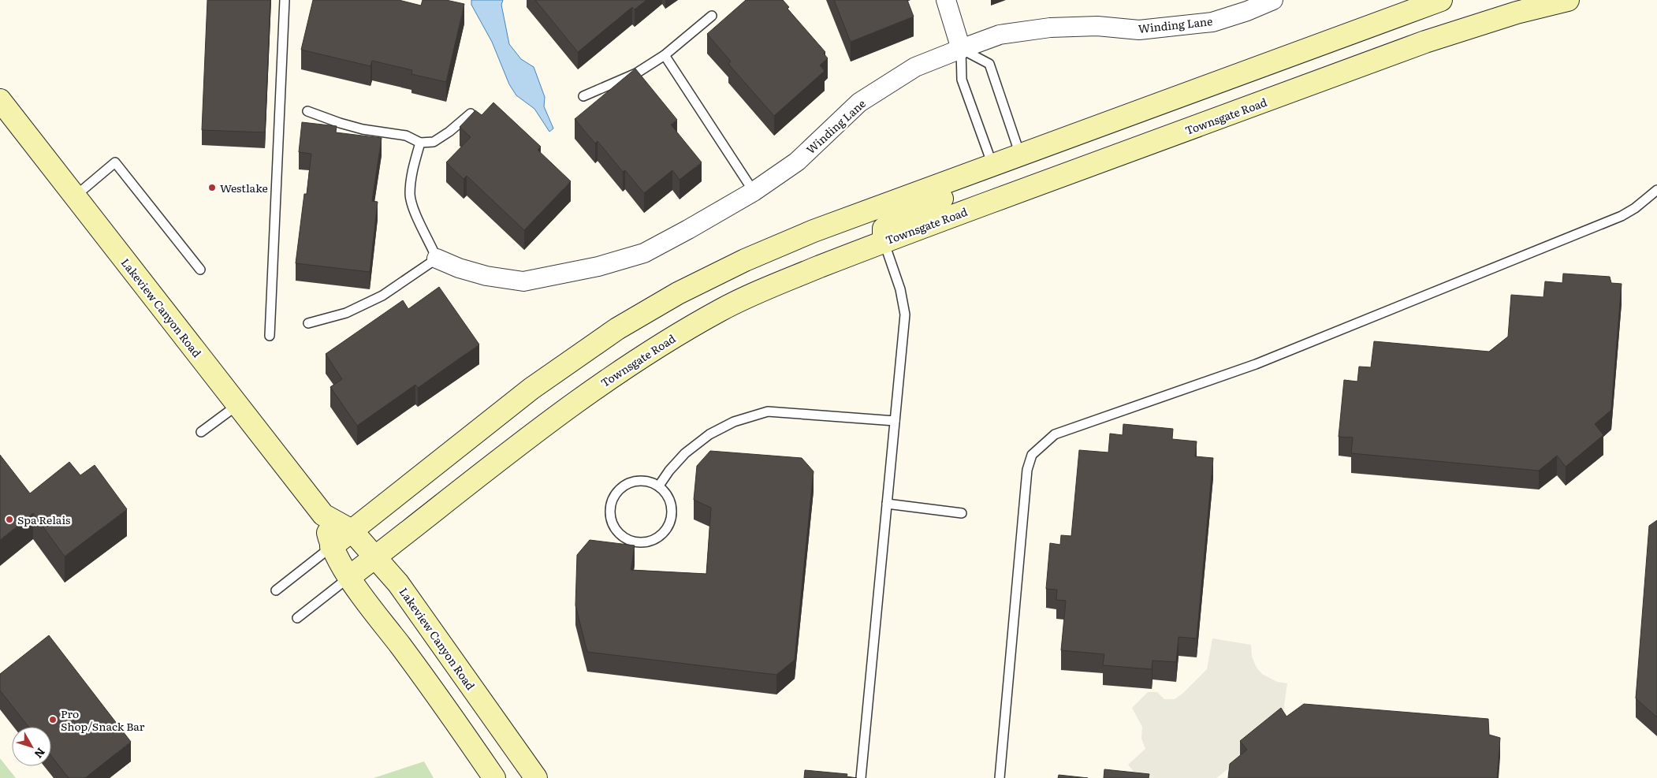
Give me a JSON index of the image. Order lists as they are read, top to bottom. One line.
{"streets":{"street":["Winding Lane","Townsgate Road","Lakeview Canyon Road"]},"crossings":[["Townsgate Road","Lakeview Canyon Road"]],"places":["Westlake","Spa Relais","Pro Shop/Snack Bar"],"north":"bottom right"}
